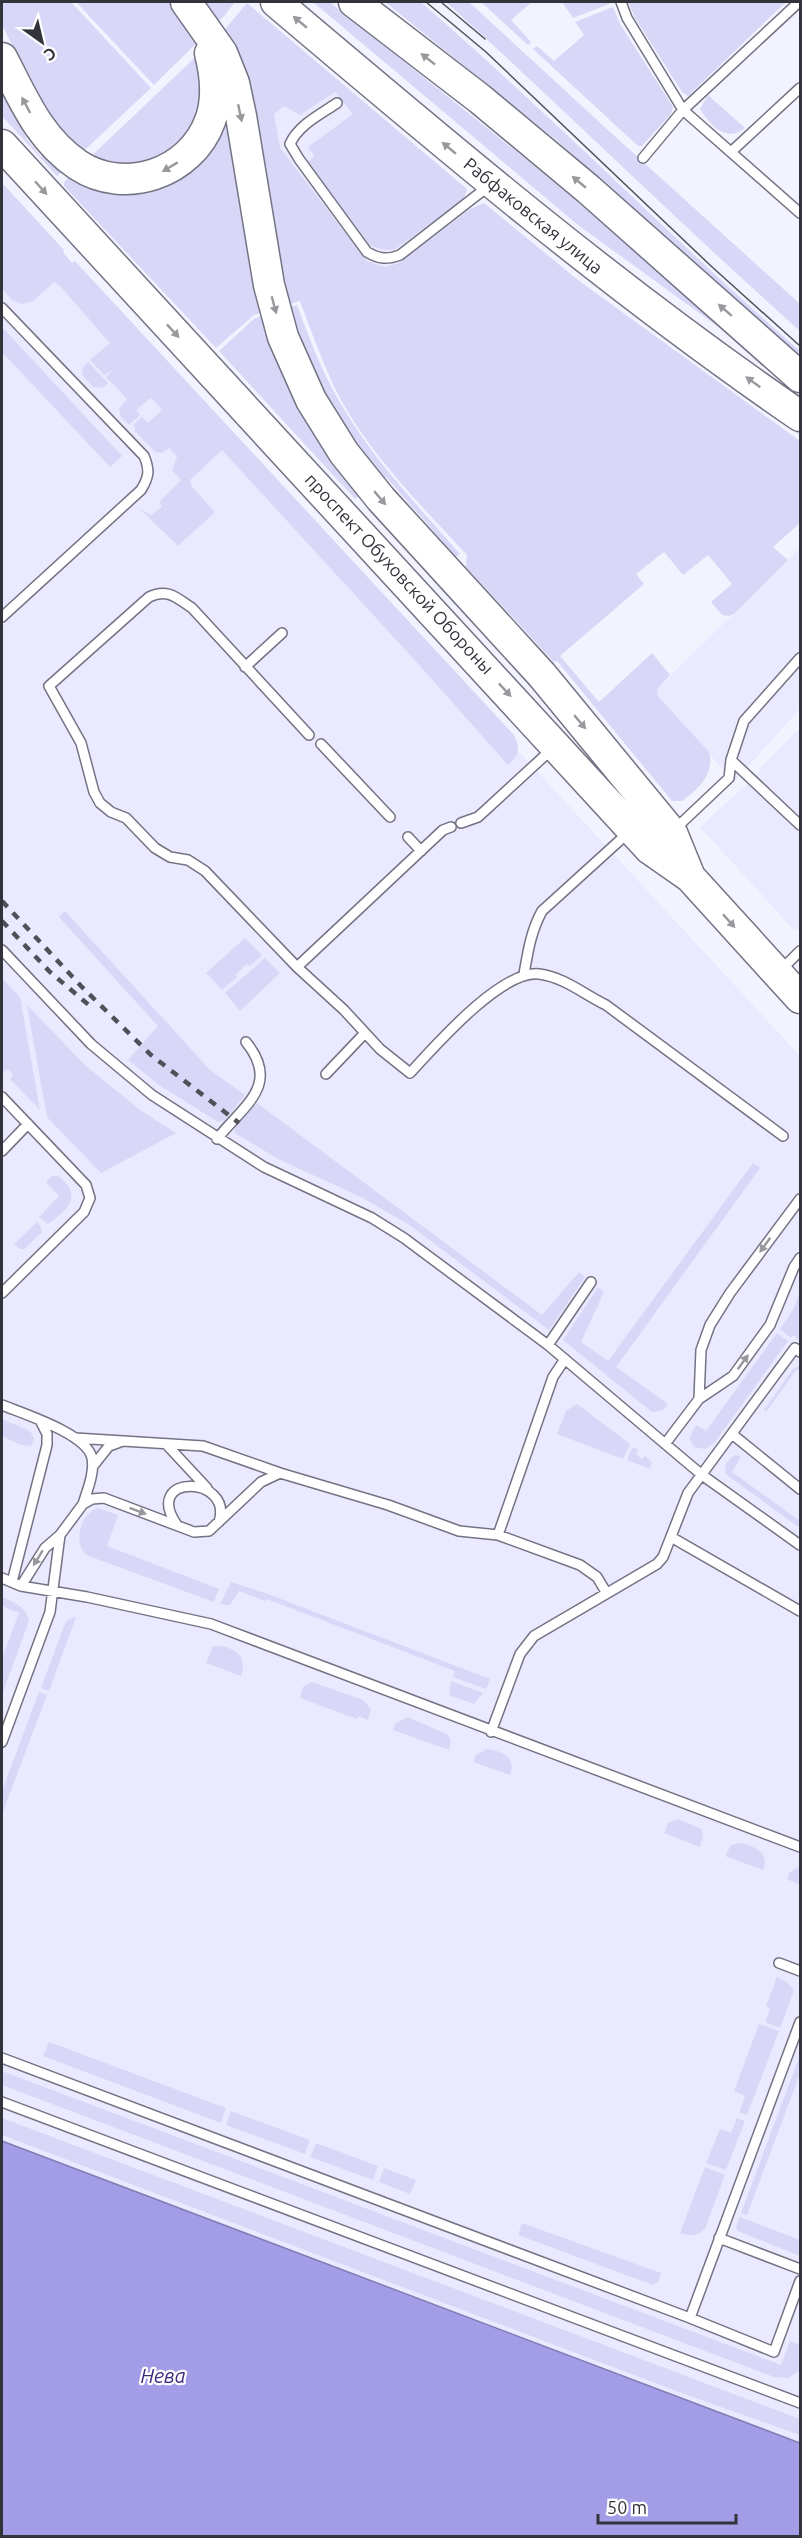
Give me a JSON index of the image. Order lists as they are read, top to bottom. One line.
{"streets":{"main road":["Рабфаковская улица","проспект Обуховской Обороны"]},"water":["Нева"],"scale_bar":"50 m","north":"bottom right"}
